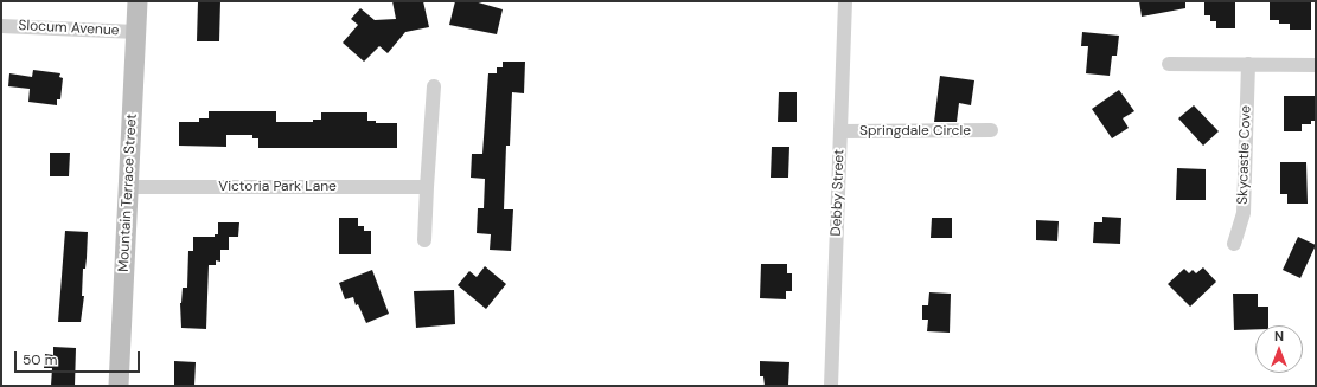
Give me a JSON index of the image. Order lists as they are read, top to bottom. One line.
{"streets":{"street":["Slocum Avenue","Springdale Circle","Skycastle Cove","Victoria Park Lane","Mountain Terrace Street","Debby Street"]},"crossings":[["Slocum Avenue","Mountain Terrace Street"],["Springdale Circle","Debby Street"],["Victoria Park Lane","Mountain Terrace Street"]],"scale_bar":"50 m","north":"top"}
